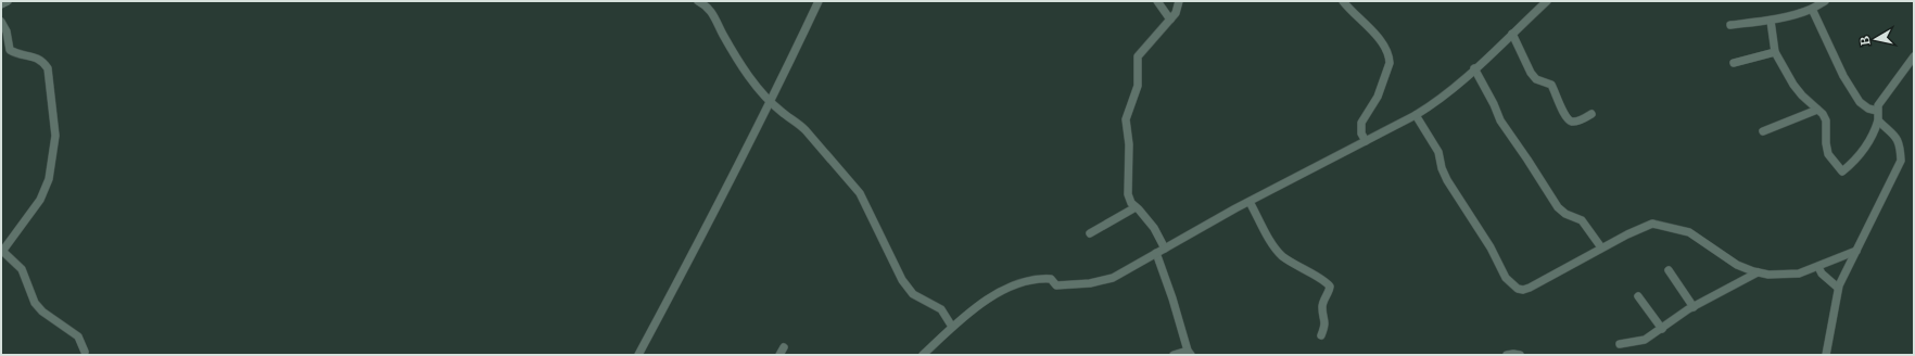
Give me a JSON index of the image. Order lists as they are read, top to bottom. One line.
{"north":"left"}
